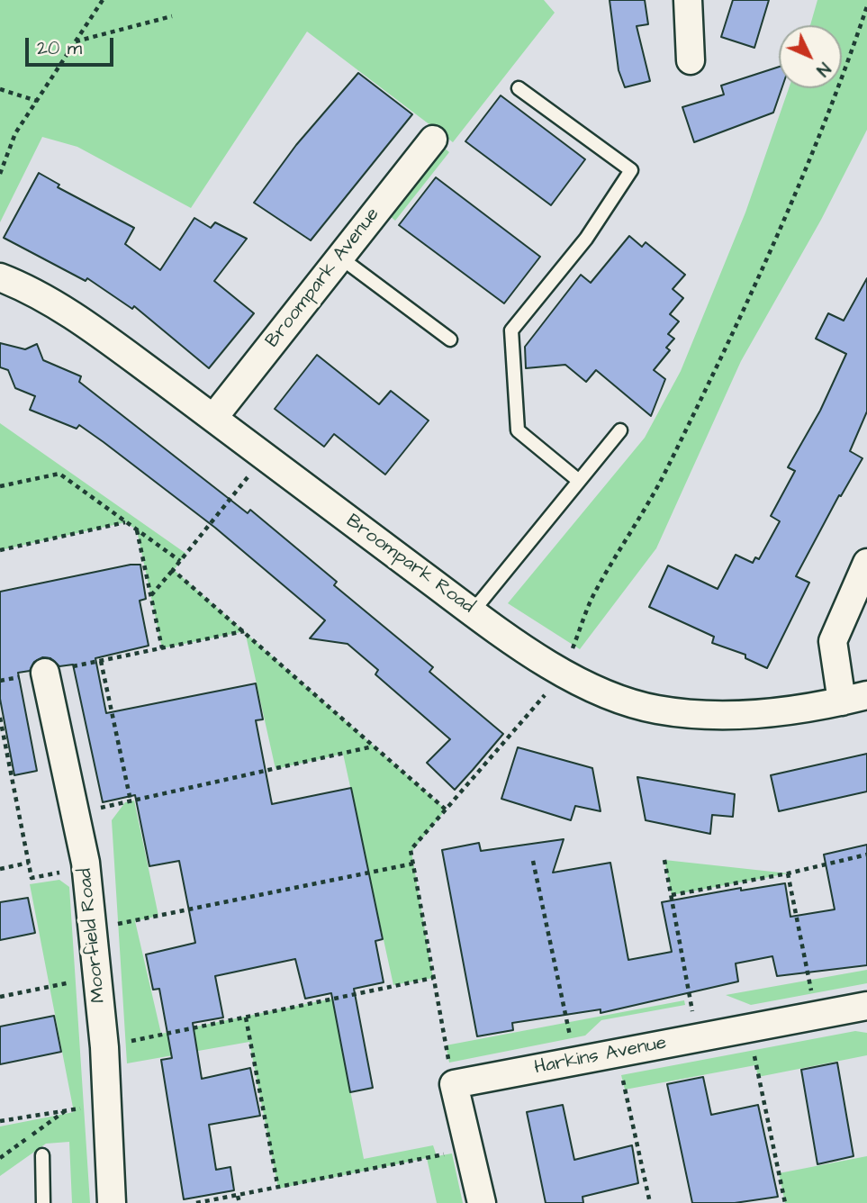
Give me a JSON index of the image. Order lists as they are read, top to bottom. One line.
{"streets":{"street":["Broompark Avenue","Broompark Road","Moorfield Road","Harkins Avenue"]},"crossings":[["Broompark Avenue","Broompark Road"]],"scale_bar":"20 m","north":"bottom right"}
